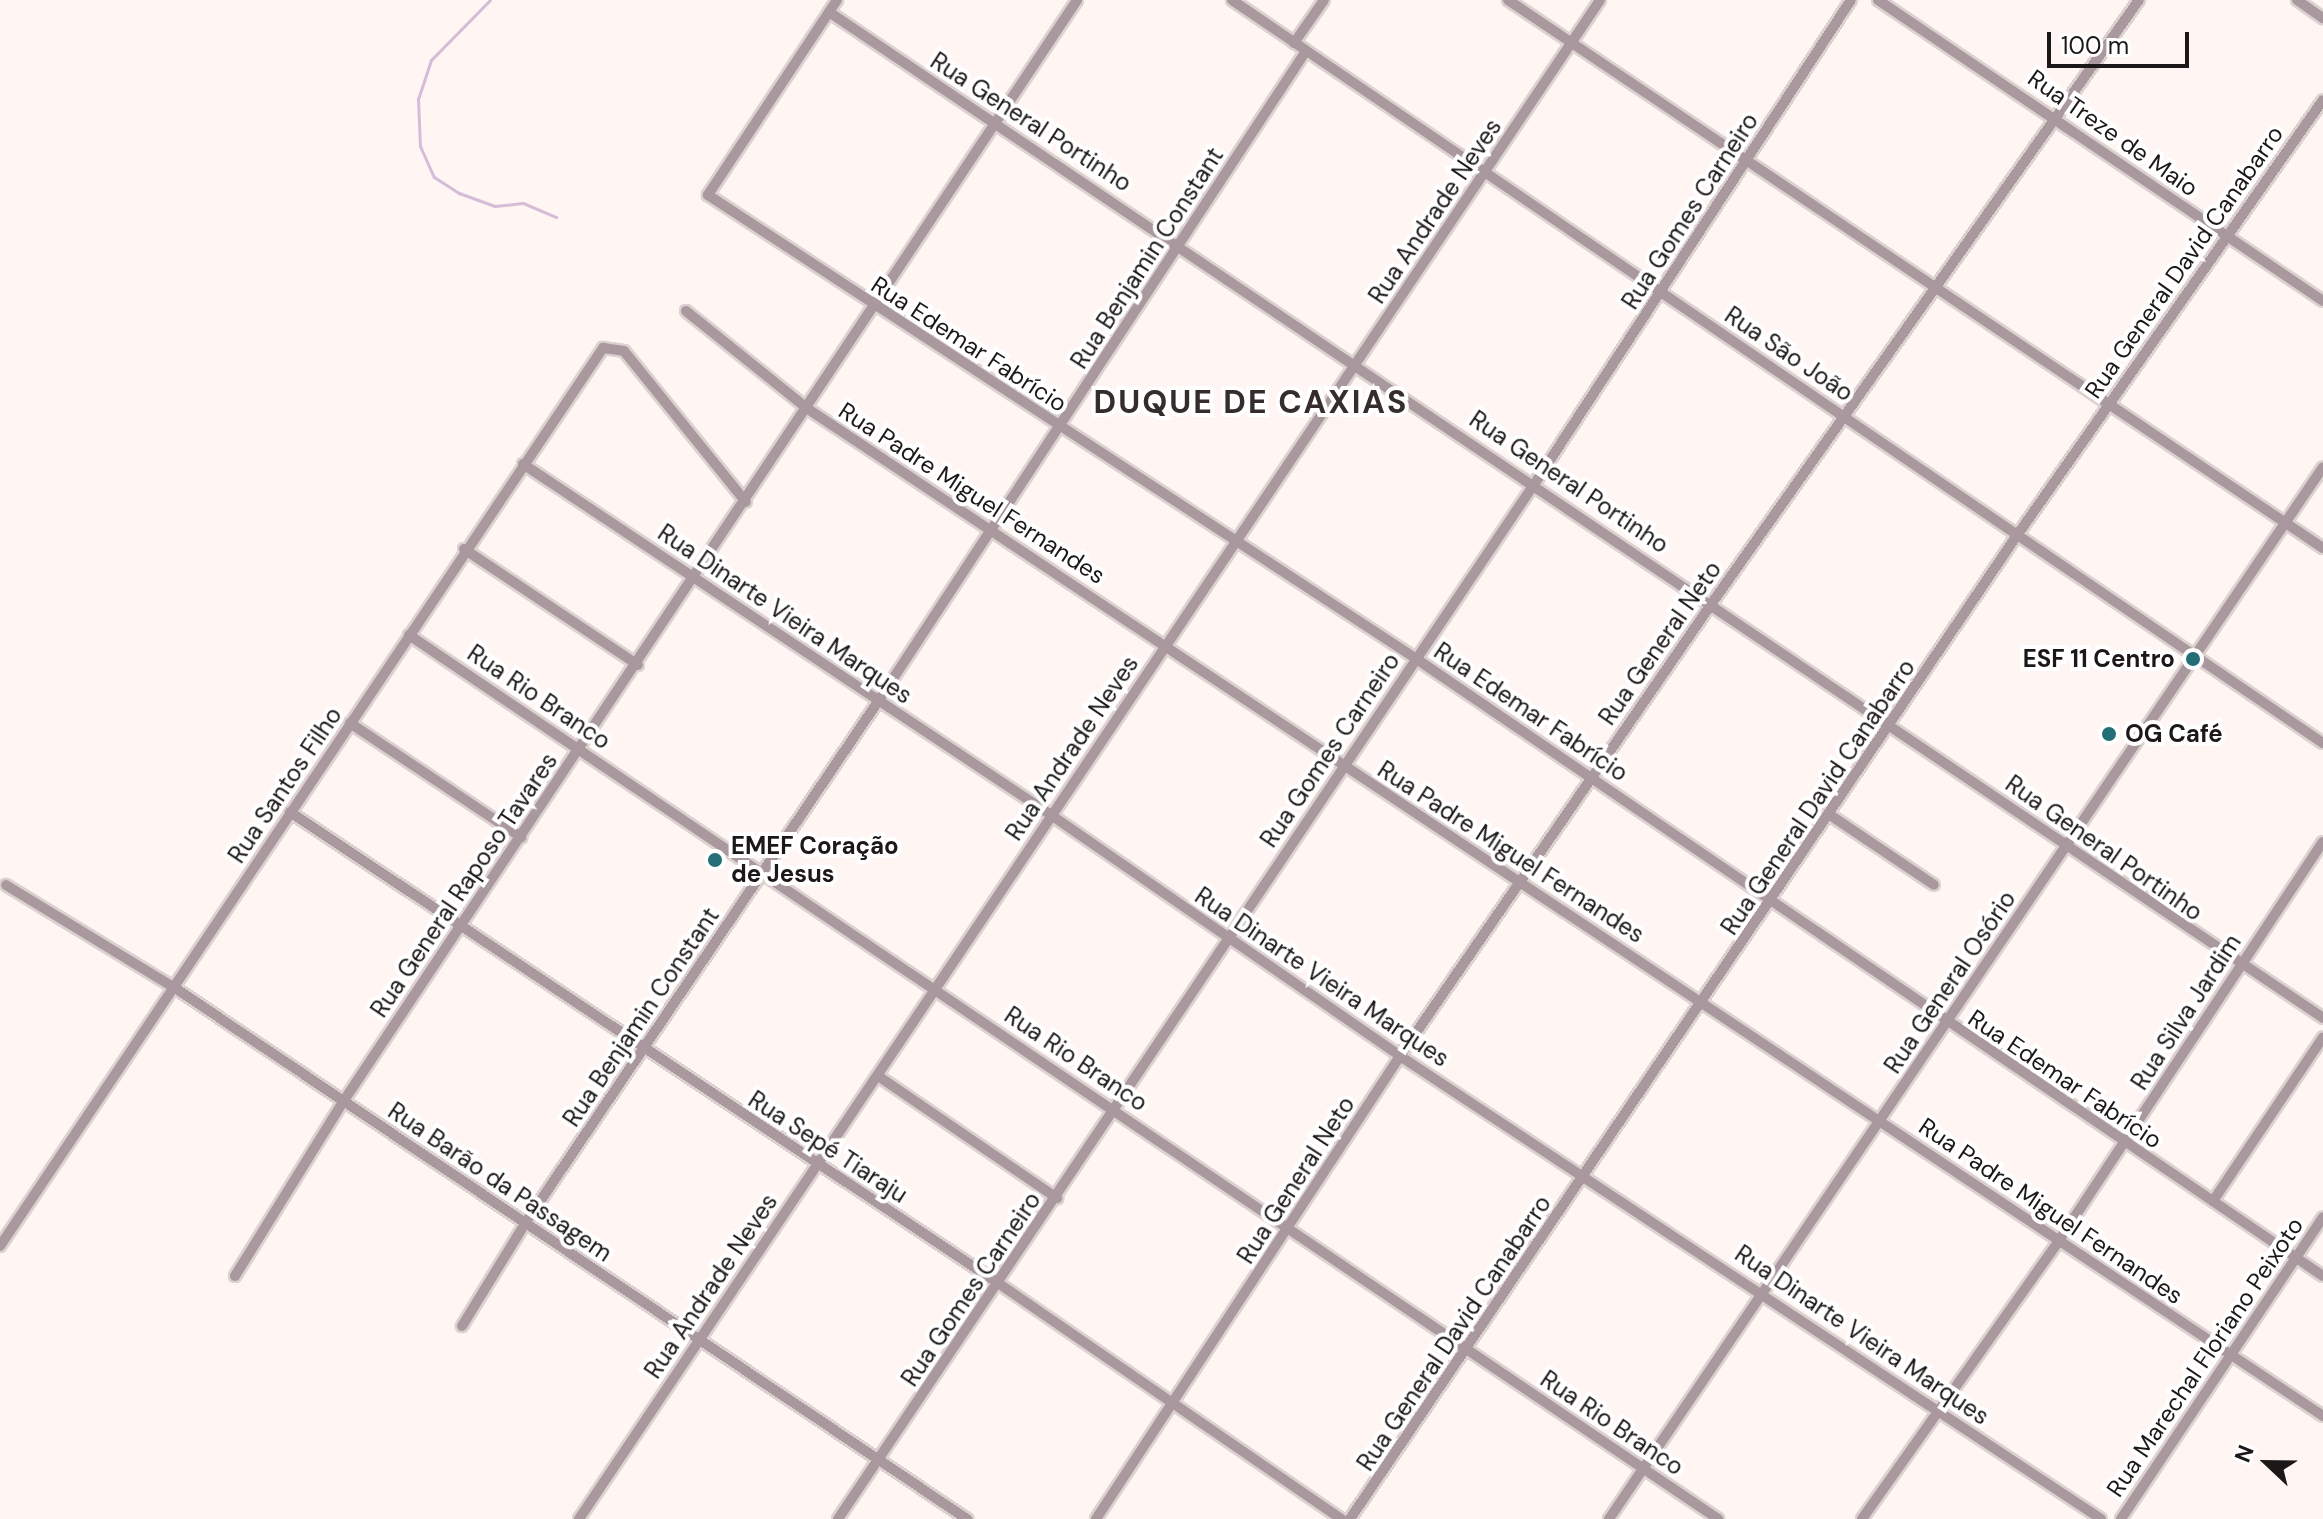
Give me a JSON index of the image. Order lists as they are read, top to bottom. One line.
{"streets":{"street":["Rua General Portinho","Rua Treze de Maio","Rua Andrade Neves","Rua Gomes Carneiro","Rua Benjamin Constant","Rua General David Canabarro","Rua Edemar Fabrício","Rua São João","Rua Padre Miguel Fernandes","Rua Dinarte Vieira Marques","Rua General Neto","Rua Rio Branco","Rua Santos Filho","Rua General Raposo Tavares","Rua General Osório","Rua Silva Jardim","Rua Sepé Tiaraju","Rua Barão da Passagem","Rua Marechal Floriano Peixoto"]},"crossings":[["Rua General Portinho","Rua Andrade Neves"],["Rua General Portinho","Rua Gomes Carneiro"],["Rua General Portinho","Rua Benjamin Constant"],["Rua General Portinho","Rua General David Canabarro"],["Rua General Portinho","Rua Edemar Fabrício"],["Rua General Portinho","Rua General Neto"],["Rua General Portinho","Rua General Raposo Tavares"],["Rua General Portinho","Rua General Osório"],["Rua General Portinho","Rua Silva Jardim"],["Rua Treze de Maio","Rua General David Canabarro"],["Rua Treze de Maio","Rua General Neto"],["Rua Andrade Neves","Rua Edemar Fabrício"],["Rua Andrade Neves","Rua São João"],["Rua Andrade Neves","Rua Padre Miguel Fernandes"],["Rua Andrade Neves","Rua Dinarte Vieira Marques"],["Rua Andrade Neves","Rua Rio Branco"],["Rua Andrade Neves","Rua Sepé Tiaraju"],["Rua Andrade Neves","Rua Barão da Passagem"],["Rua Gomes Carneiro","Rua Edemar Fabrício"],["Rua Gomes Carneiro","Rua São João"],["Rua Gomes Carneiro","Rua Padre Miguel Fernandes"],["Rua Gomes Carneiro","Rua Dinarte Vieira Marques"],["Rua Gomes Carneiro","Rua Rio Branco"],["Rua Gomes Carneiro","Rua Sepé Tiaraju"],["Rua Gomes Carneiro","Rua Barão da Passagem"],["Rua Benjamin Constant","Rua Edemar Fabrício"],["Rua Benjamin Constant","Rua São João"],["Rua Benjamin Constant","Rua Padre Miguel Fernandes"],["Rua Benjamin Constant","Rua Dinarte Vieira Marques"],["Rua Benjamin Constant","Rua Rio Branco"],["Rua Benjamin Constant","Rua Sepé Tiaraju"],["Rua Benjamin Constant","Rua Barão da Passagem"],["Rua General David Canabarro","Rua Edemar Fabrício"],["Rua General David Canabarro","Rua São João"],["Rua General David Canabarro","Rua Padre Miguel Fernandes"],["Rua General David Canabarro","Rua Dinarte Vieira Marques"],["Rua General David Canabarro","Rua Rio Branco"],["Rua Edemar Fabrício","Rua General Neto"],["Rua Edemar Fabrício","Rua General Raposo Tavares"],["Rua Edemar Fabrício","Rua General Osório"],["Rua Edemar Fabrício","Rua Silva Jardim"],["Rua Edemar Fabrício","Rua Marechal Floriano Peixoto"],["Rua São João","Rua General Neto"],["Rua São João","Rua General Osório"],["Rua Padre Miguel Fernandes","Rua General Neto"],["Rua Padre Miguel Fernandes","Rua General Raposo Tavares"],["Rua Padre Miguel Fernandes","Rua General Osório"],["Rua Padre Miguel Fernandes","Rua Silva Jardim"],["Rua Padre Miguel Fernandes","Rua Marechal Floriano Peixoto"],["Rua Dinarte Vieira Marques","Rua General Neto"],["Rua Dinarte Vieira Marques","Rua Santos Filho"],["Rua Dinarte Vieira Marques","Rua General Raposo Tavares"],["Rua Dinarte Vieira Marques","Rua General Osório"],["Rua Dinarte Vieira Marques","Rua Silva Jardim"],["Rua General Neto","Rua Rio Branco"],["Rua General Neto","Rua Sepé Tiaraju"],["Rua Rio Branco","Rua Santos Filho"],["Rua Rio Branco","Rua General Raposo Tavares"],["Rua Rio Branco","Rua General Osório"],["Rua Santos Filho","Rua General Raposo Tavares"],["Rua Santos Filho","Rua Sepé Tiaraju"],["Rua Santos Filho","Rua Barão da Passagem"],["Rua General Raposo Tavares","Rua Sepé Tiaraju"],["Rua General Raposo Tavares","Rua Barão da Passagem"]],"districts":["DUQUE DE CAXIAS"],"places":["ESF 11 Centro","OG Café","EMEF Coração de Jesus"],"scale_bar":"100 m","north":"left"}
